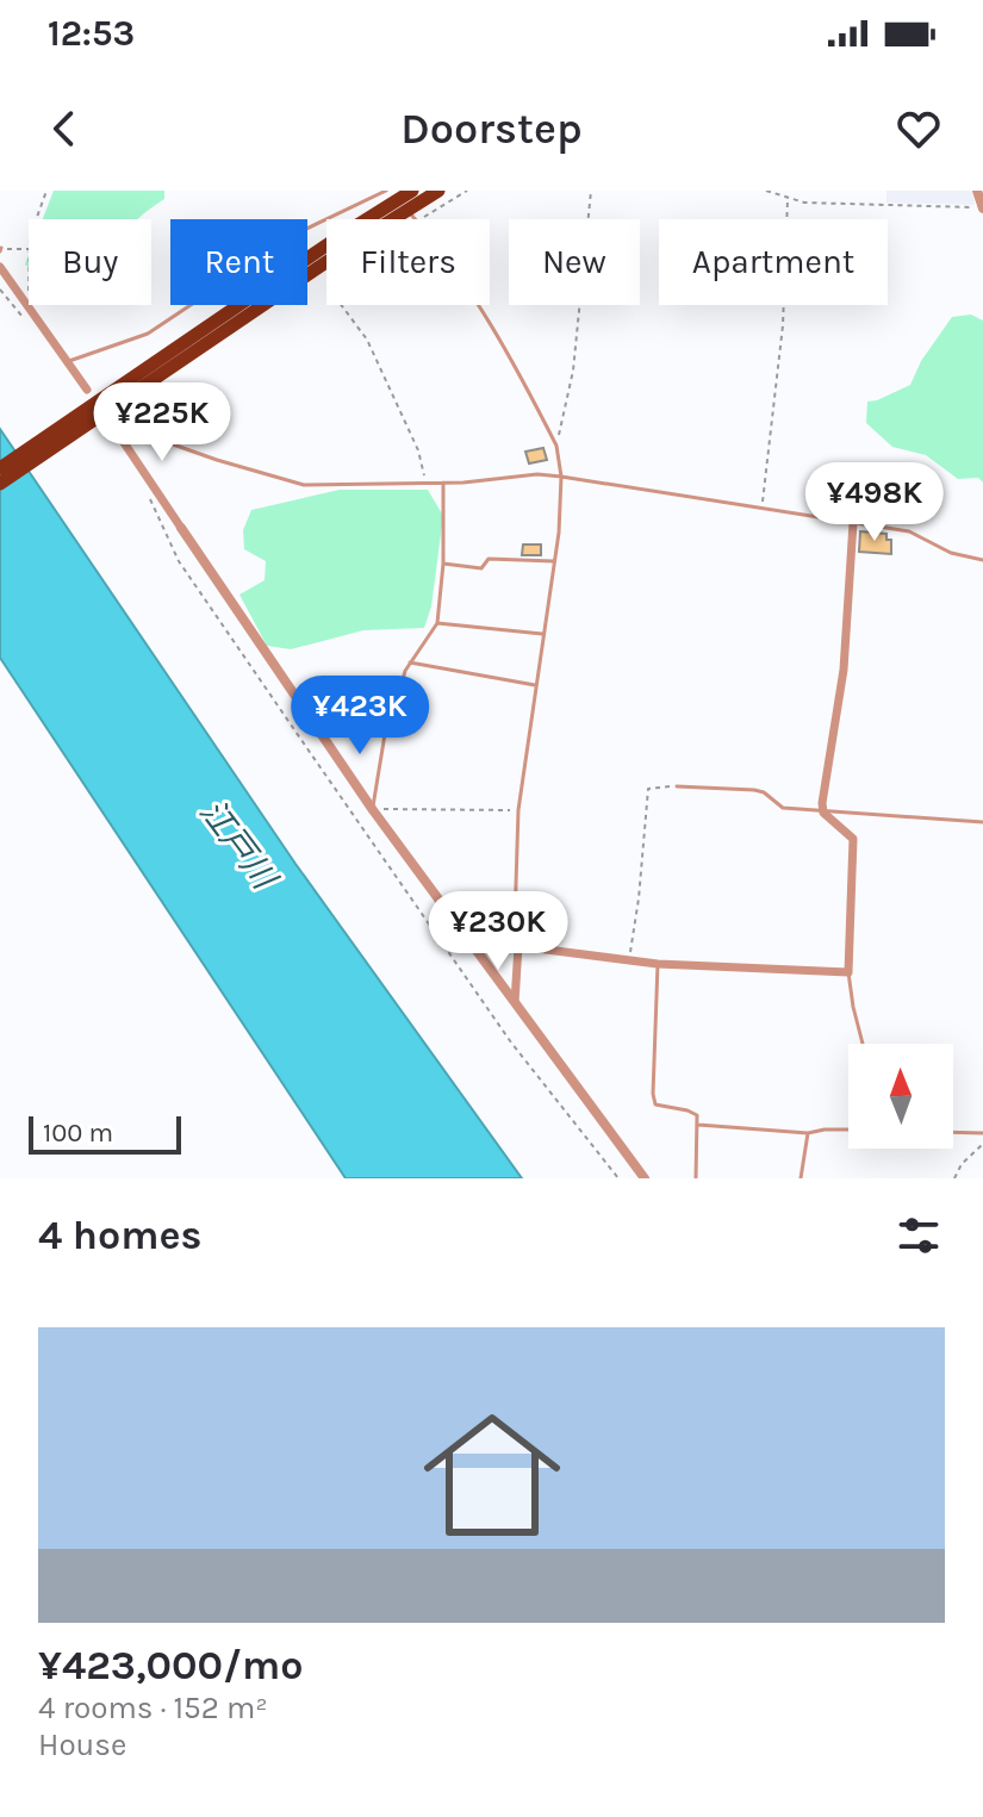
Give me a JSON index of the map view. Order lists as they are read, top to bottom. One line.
{"water":["江戸川"],"scale_bar":"100 m","north":"top","page":{"status":"12:53","header":"Doorstep","chip":["Buy","Rent","Filters","New","Apartment"],"price":["¥225K","¥498K","¥423K","¥230K"],"scale":"100 m","heading":"4 homes","list":[{"name":"¥423,000/mo","note":"4 rooms · 152 m² · House"}]}}
